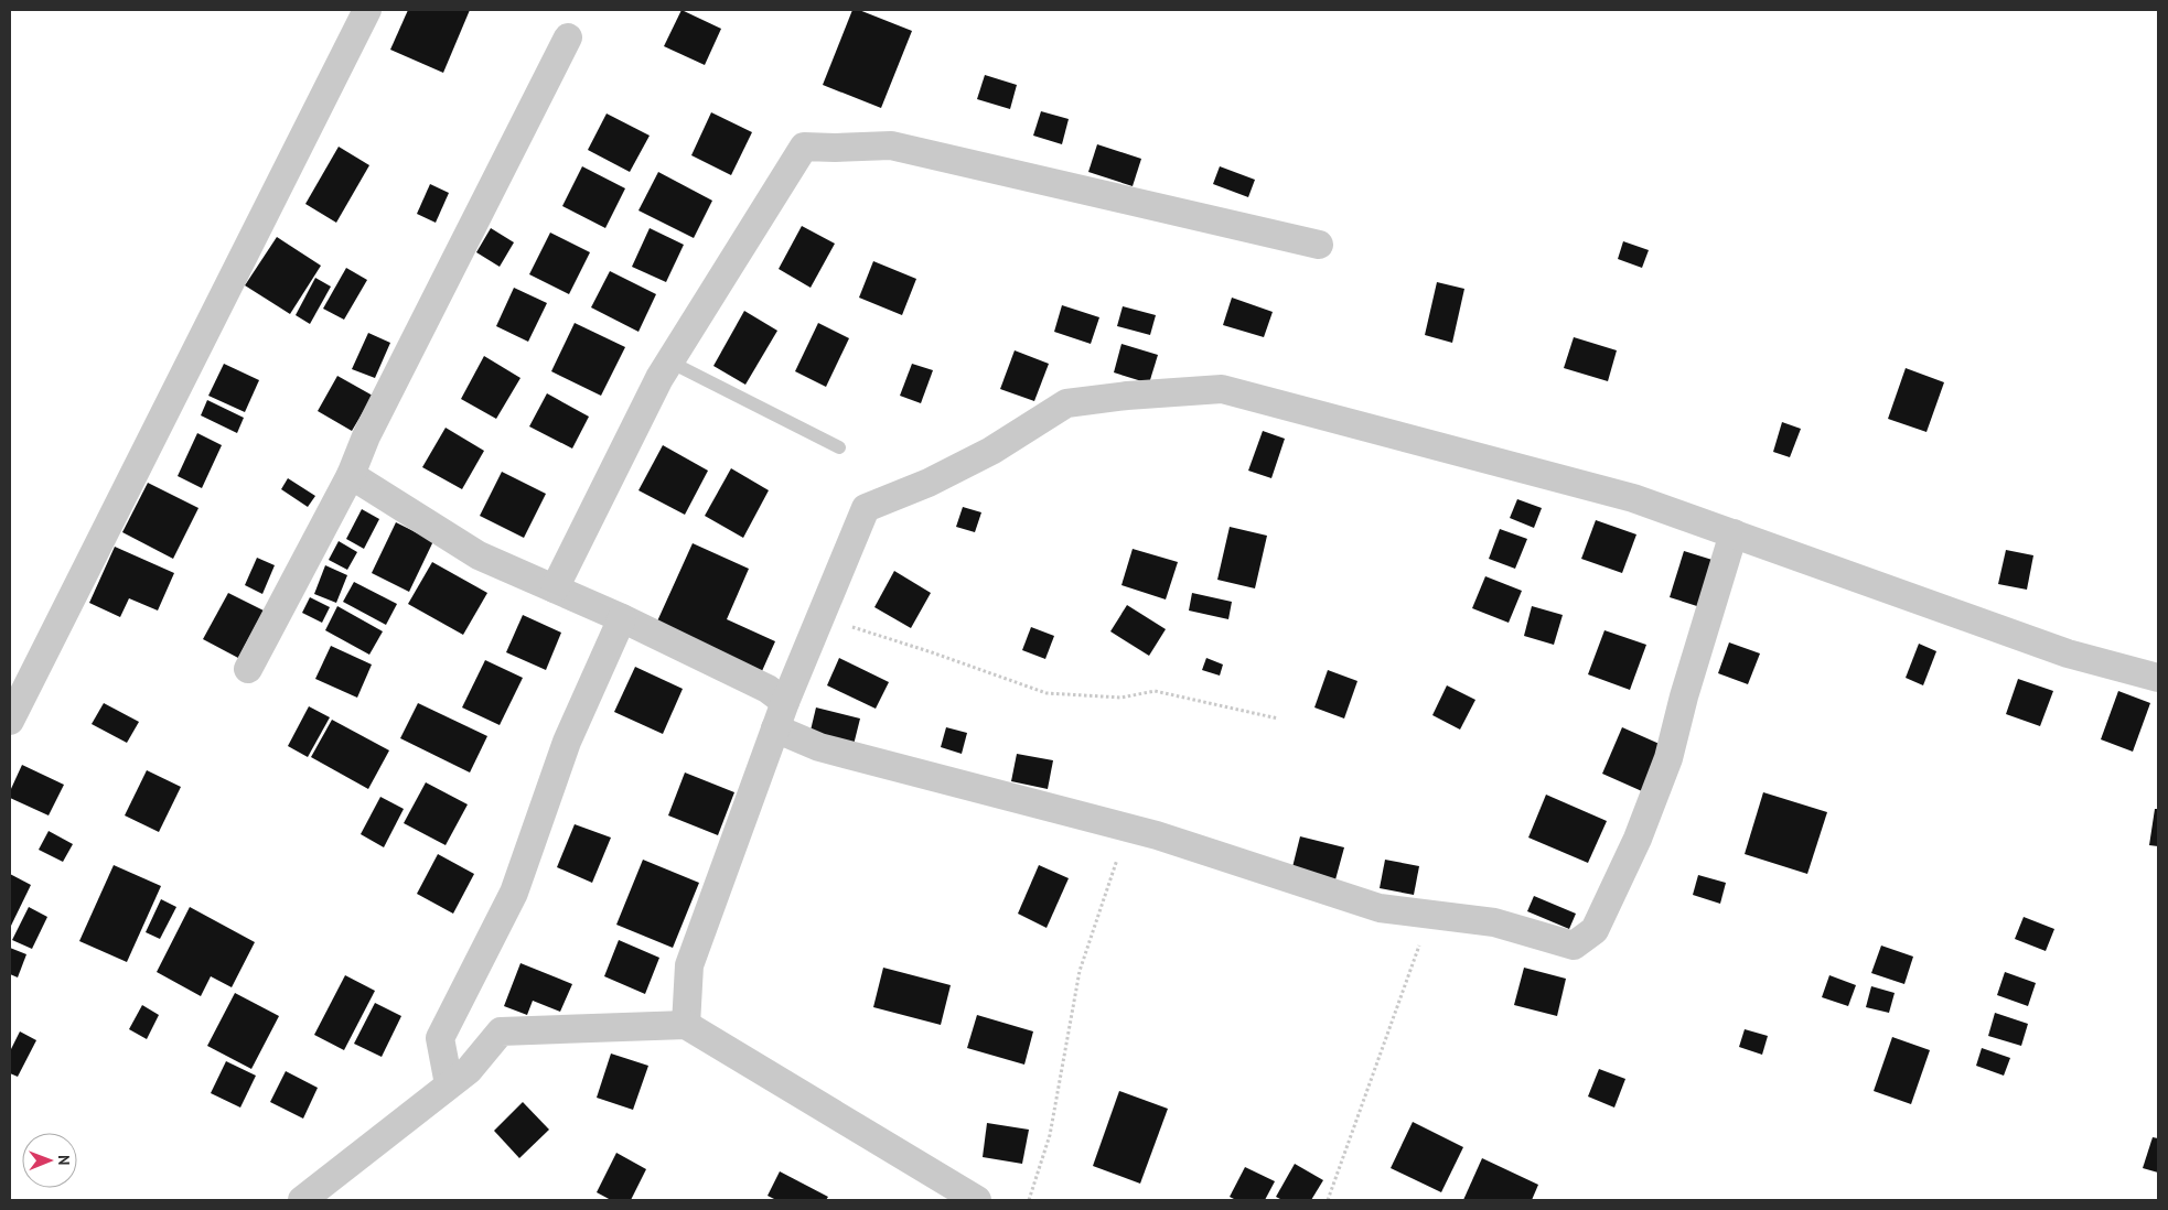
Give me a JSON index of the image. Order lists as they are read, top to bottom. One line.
{"north":"right"}
